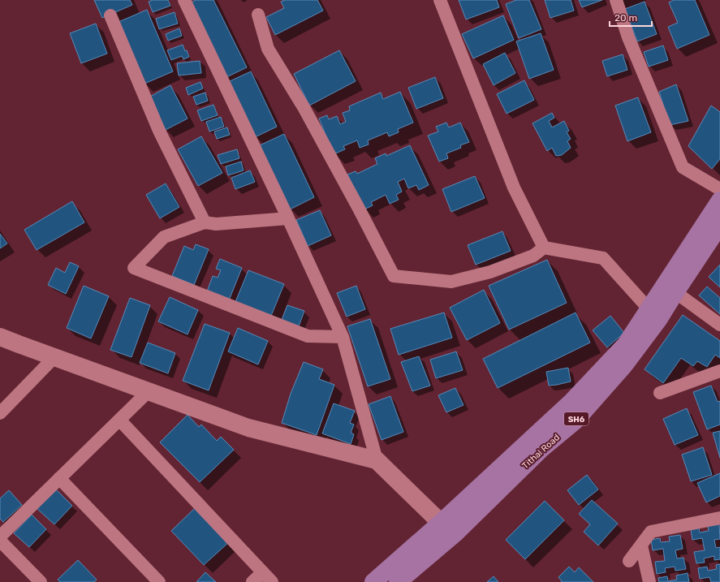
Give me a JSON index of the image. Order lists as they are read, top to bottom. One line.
{"streets":{"main road":["SH6","Tithal Road"]},"scale_bar":"20 m"}
